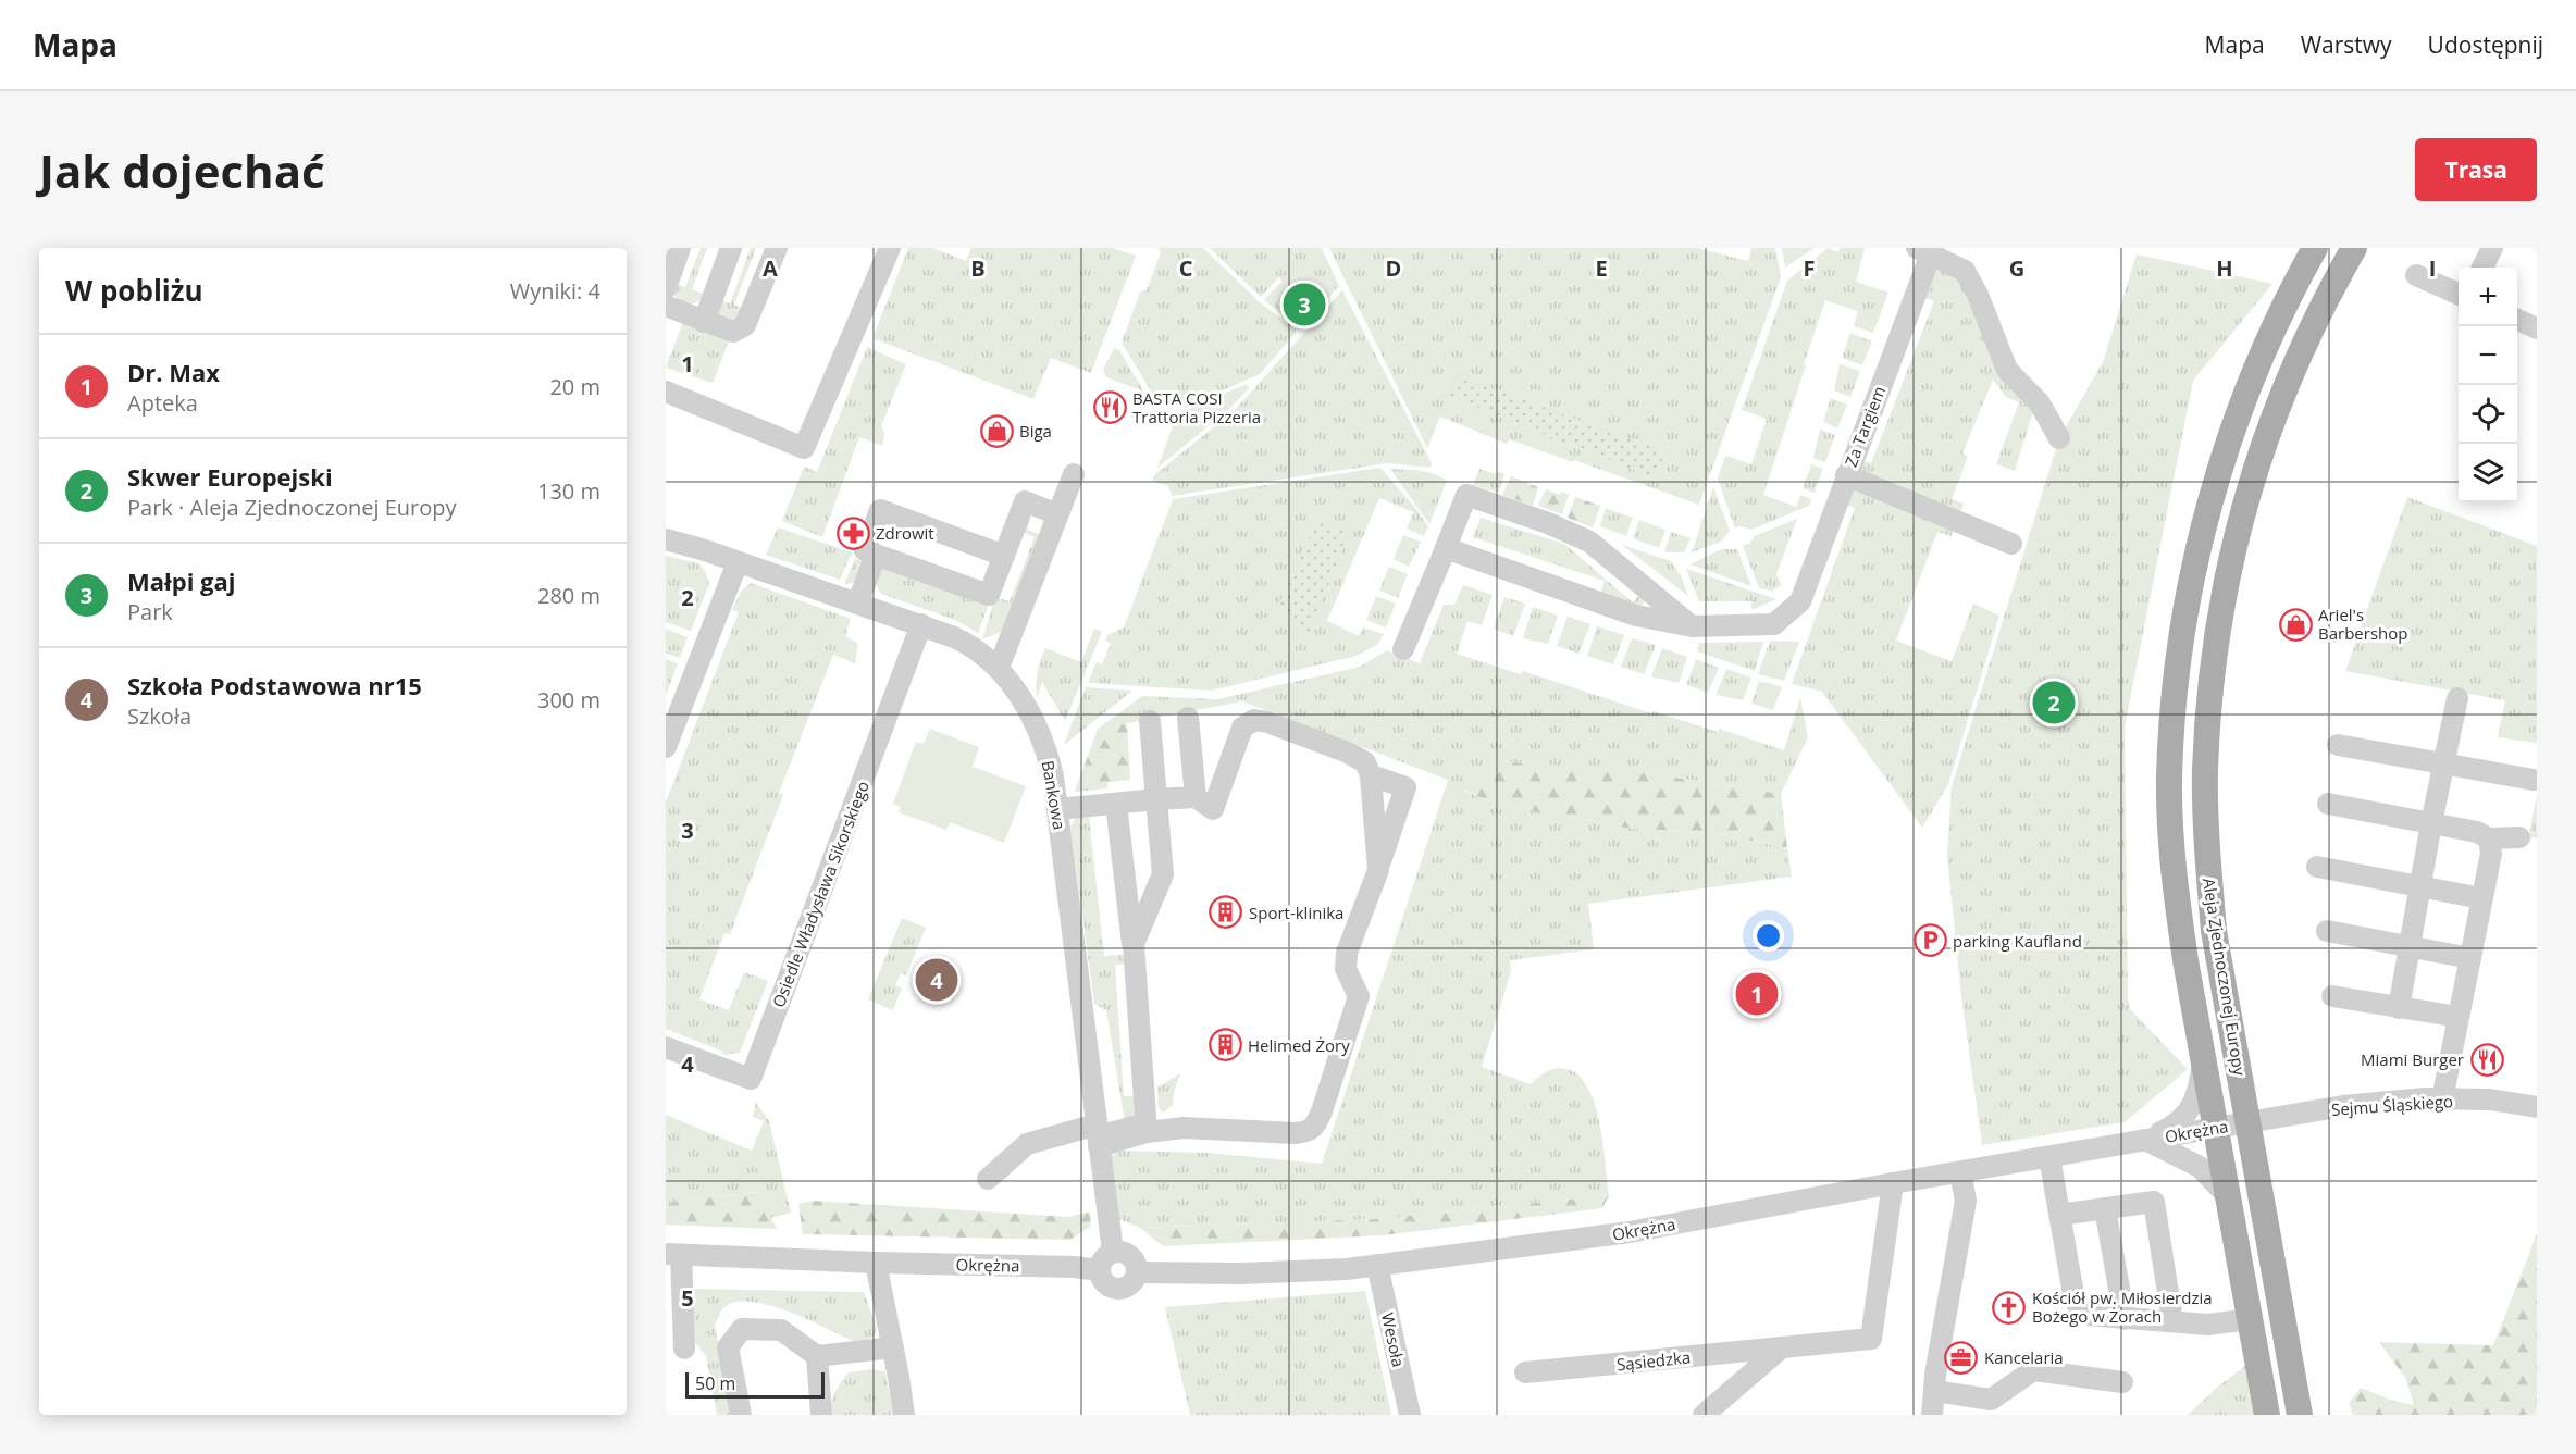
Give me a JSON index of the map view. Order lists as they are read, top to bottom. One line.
{"streets":{"main road":["Aleja Zjednoczonej Europy"],"street":["Za Targiem","Bankowa","Osiedle Władysława Sikorskiego","Sejmu Śląskiego","Okrężna","Wesoła","Sąsiedzka"]},"crossings":[["Bankowa","Osiedle Władysława Sikorskiego"],["Bankowa","Okrężna"],["Aleja Zjednoczonej Europy","Sejmu Śląskiego"],["Aleja Zjednoczonej Europy","Okrężna"],["Sejmu Śląskiego","Okrężna"],["Okrężna","Wesoła"],["Okrężna","Sąsiedzka"]],"places":{"restaurant":["BASTA COSI Trattoria Pizzeria","Miami Burger"],"shop":["Biga","Ariel's Barbershop"],"pharmacy":["Zdrowit"],"building":["Sport-klinika","Helimed Żory"],"parking":["parking Kaufland"],"church":["Kościół pw. Miłosierdzia Bożego w Żorach"],"office":["Kancelaria"]},"scale_bar":"50 m","page":{"header":"Mapa","nav":["Mapa","Warstwy","Udostępnij"],"buttons":"Trasa","title":"Jak dojechać","heading":["W pobliżu","Wyniki: 4"],"map_buttons":["+","−"],"pins":["3","2","4","1"],"list":[{"mark":"1","name":"Dr. Max","note":"Apteka","value":"20 m"},{"mark":"2","name":"Skwer Europejski","note":"Park · Aleja Zjednoczonej Europy","value":"130 m"},{"mark":"3","name":"Małpi gaj","note":"Park","value":"280 m"},{"mark":"4","name":"Szkoła Podstawowa nr15","note":"Szkoła","value":"300 m"}],"scale":"50 m"},"grid":{"columns":["A","B","C","D","E","F","G","H","I"],"rows":["1","2","3","4","5"]}}
